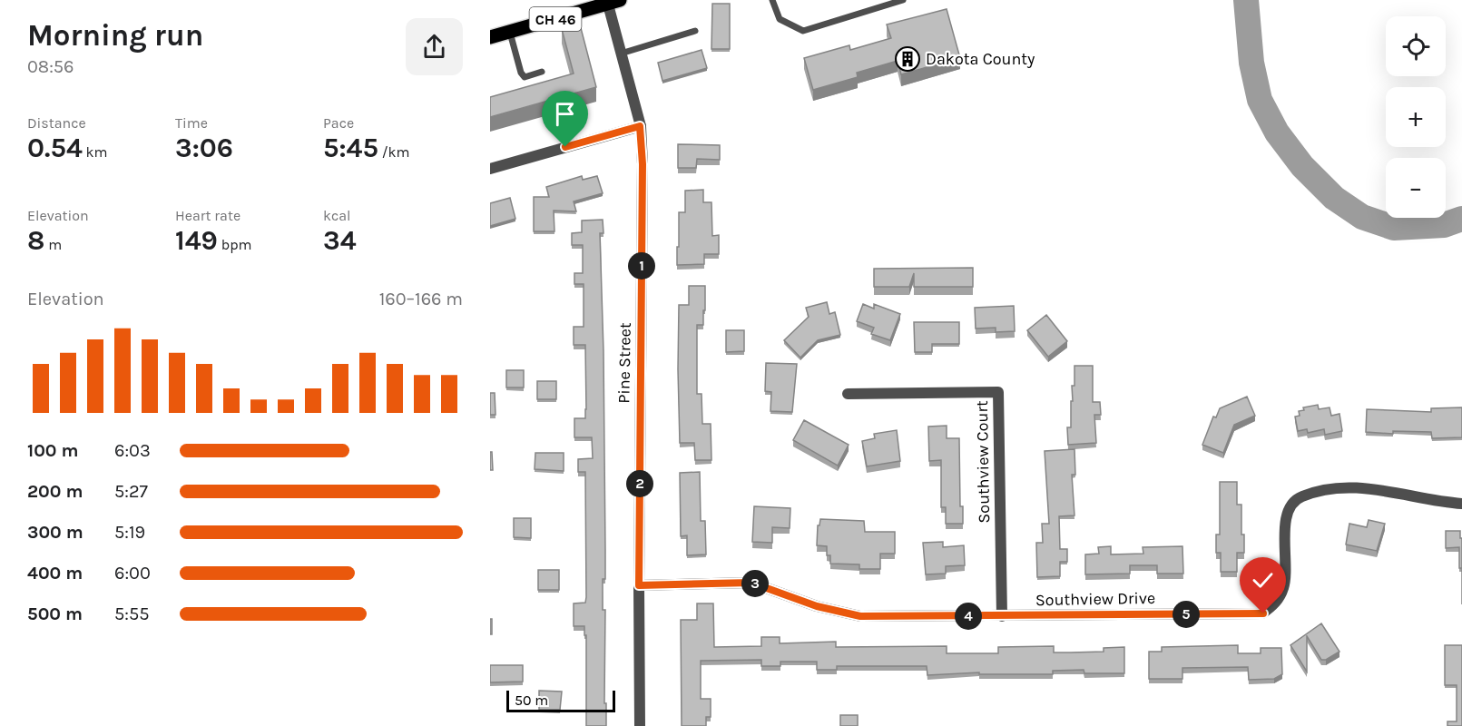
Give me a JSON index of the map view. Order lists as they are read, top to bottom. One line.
{"streets":{"main road":["CH 46"],"street":["Pine Street","Southview Court","Southview Drive"]},"crossings":[["CH 46","Pine Street"],["Pine Street","Southview Drive"],["Southview Court","Southview Drive"]],"places":{"building":["Dakota County"]},"scale_bar":"50 m","page":{"heading":["Morning run","08:56"],"map_buttons":["+","−"],"stats":[["Distance","0.54 km"],["Time","3:06"],["Pace","5:45 /km"],["Elevation","8 m"],["Heart rate","149 bpm"],["kcal","34"]],"pins":["1","2","3","5","4"],"chart":["Elevation","160–166 m"],"list":[{"name":"100 m","note":"6:03"},{"name":"200 m","note":"5:27"},{"name":"300 m","note":"5:19"},{"name":"400 m","note":"6:00"},{"name":"500 m","note":"5:55"}],"scale":"50 m"}}
